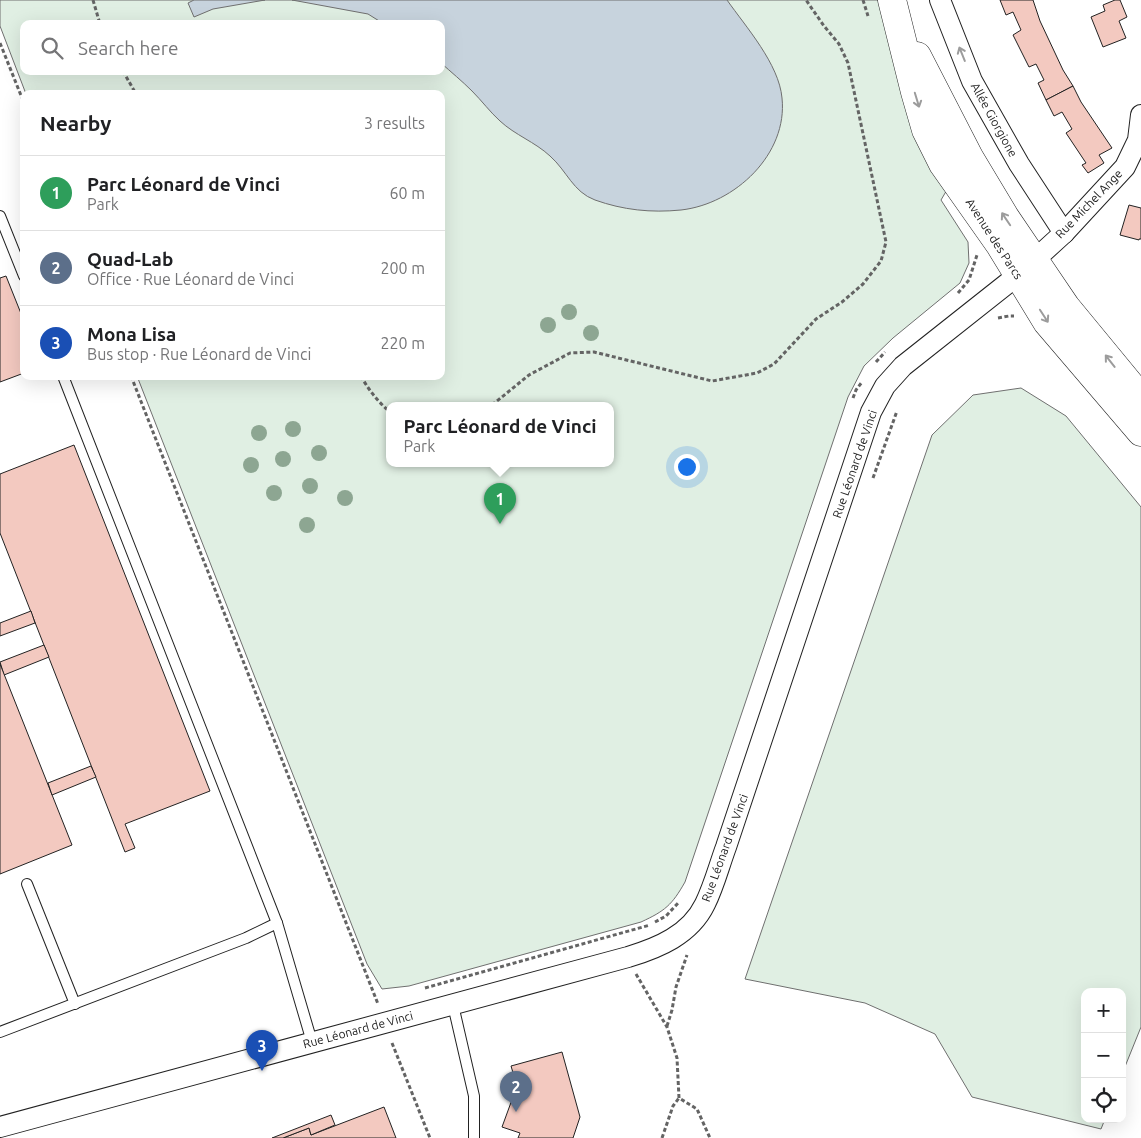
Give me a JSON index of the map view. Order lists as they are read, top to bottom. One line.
{"streets":{"street":["Allée Giorgione","Rue Michel Ange","Avenue des Parcs","Rue Léonard de Vinci"]},"crossings":[["Allée Giorgione","Rue Michel Ange"],["Rue Michel Ange","Avenue des Parcs"],["Rue Michel Ange","Rue Léonard de Vinci"],["Avenue des Parcs","Rue Léonard de Vinci"]],"one_way":["Allée Giorgione"],"page":{"search":"Search here","heading":["Nearby","3 results"],"list":[{"mark":"1","name":"Parc Léonard de Vinci","note":"Park","value":"60 m"},{"mark":"2","name":"Quad-Lab","note":"Office · Rue Léonard de Vinci","value":"200 m"},{"mark":"3","name":"Mona Lisa","note":"Bus stop · Rue Léonard de Vinci","value":"220 m"}],"popup":["Parc Léonard de Vinci","Park"],"pins":["1","3","2"],"map_buttons":["+","−"]}}
